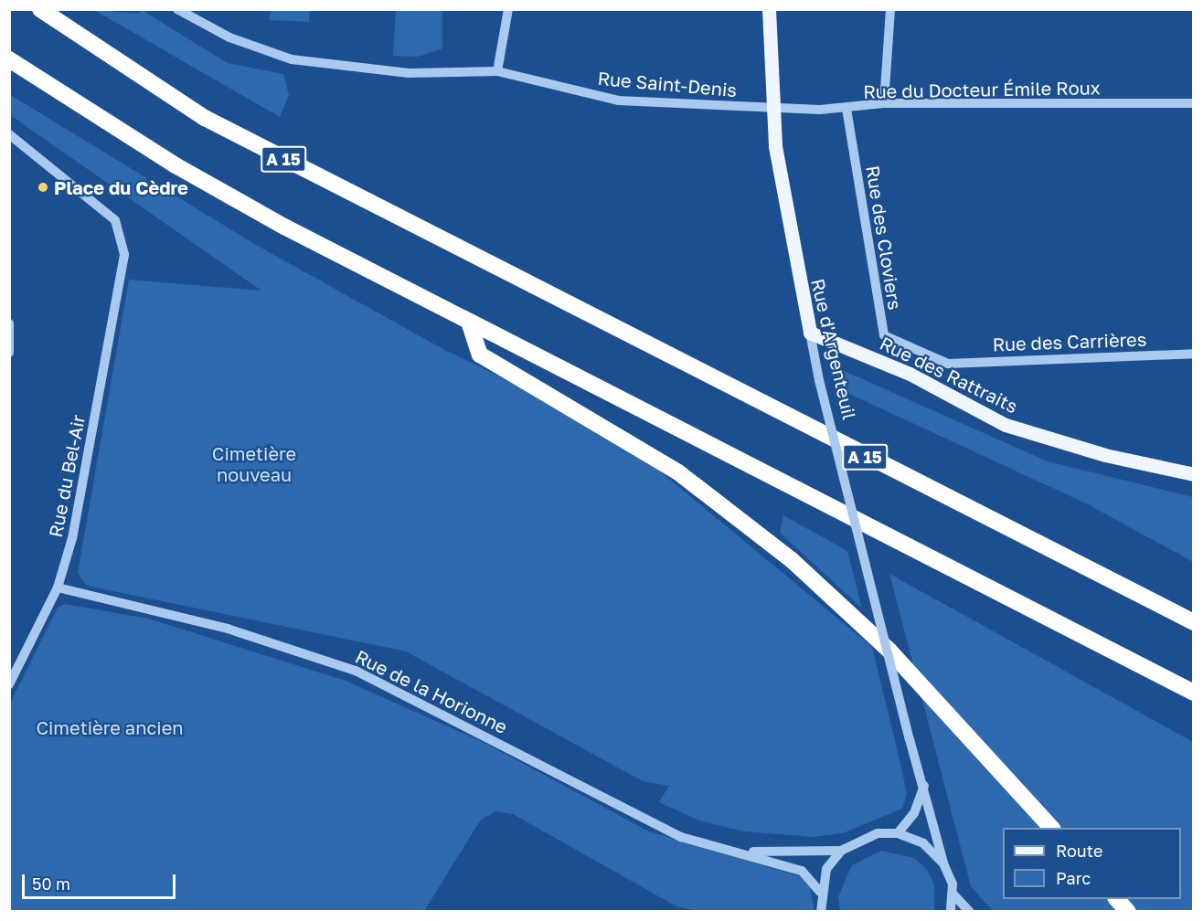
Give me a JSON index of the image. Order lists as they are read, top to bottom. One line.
{"streets":{"highway":["A 15"],"main road":["Rue d'Argenteuil","Rue des Rattraits"],"street":["Rue Saint-Denis","Rue du Docteur Émile Roux","Rue des Cloviers","Rue des Carrières","Rue du Bel-Air","Rue de la Horionne"]},"crossings":[["Rue Saint-Denis","Rue du Docteur Émile Roux"],["Rue Saint-Denis","Rue d'Argenteuil"],["Rue du Docteur Émile Roux","Rue des Cloviers"],["Rue du Docteur Émile Roux","Rue d'Argenteuil"],["Rue des Cloviers","Rue des Carrières"],["Rue d'Argenteuil","Rue des Rattraits"],["Rue du Bel-Air","Rue de la Horionne"]],"parks":["Cimetière nouveau","Cimetière ancien"],"places":["Place du Cèdre"],"legend":["Route","Parc"],"scale_bar":"50 m"}
